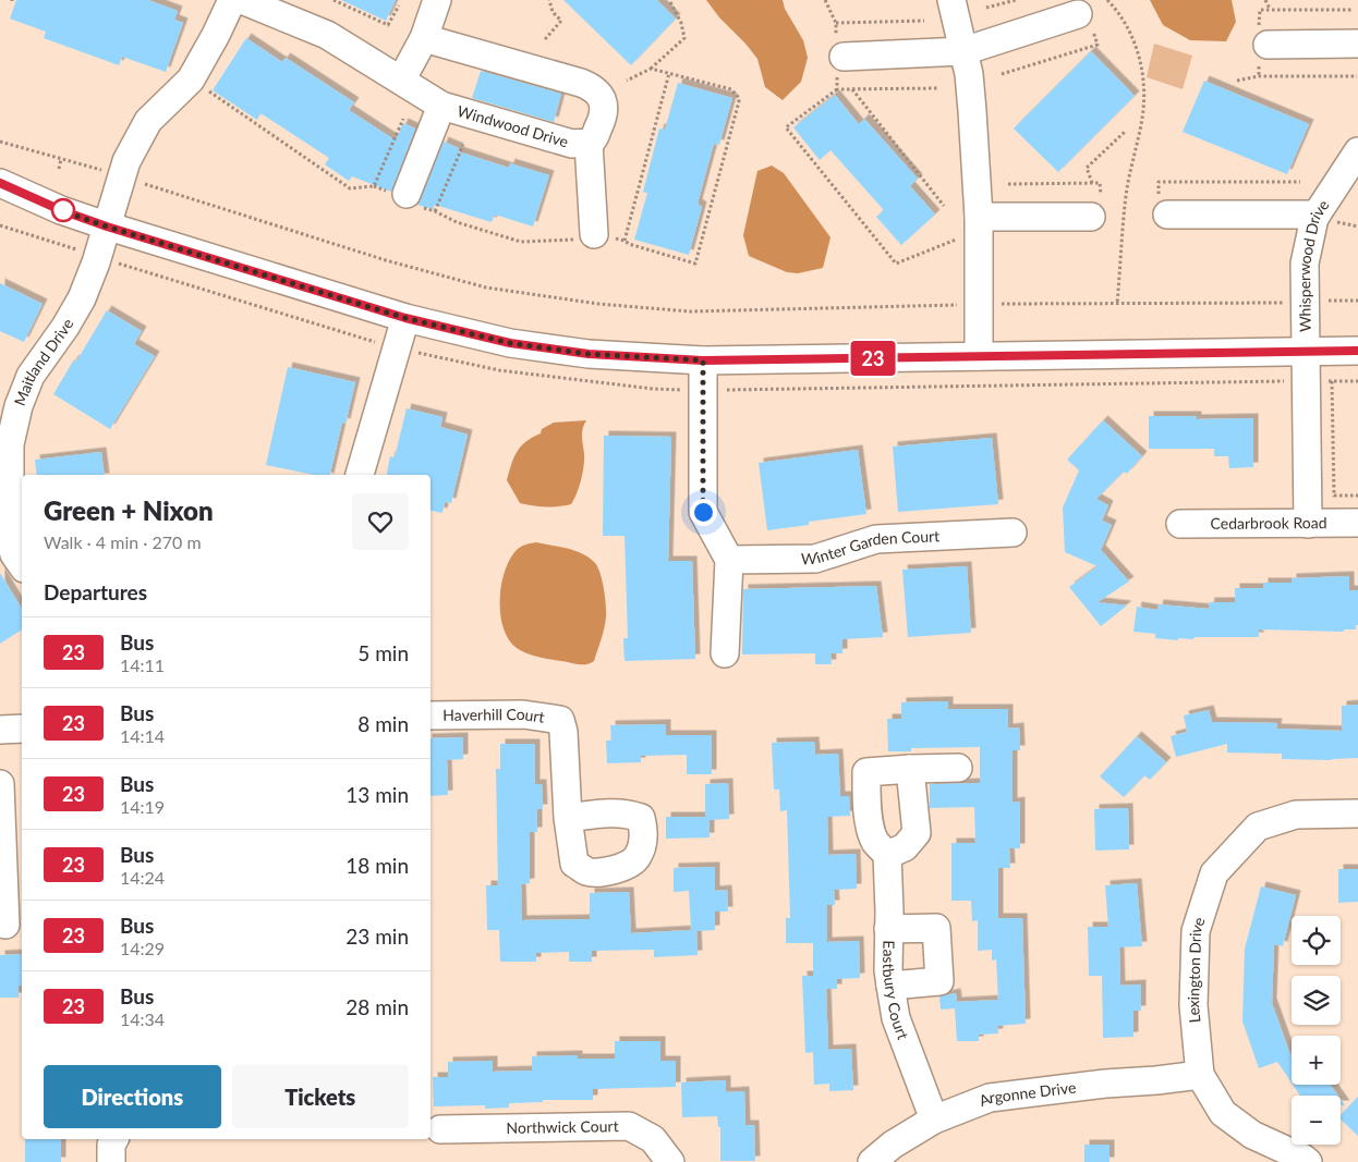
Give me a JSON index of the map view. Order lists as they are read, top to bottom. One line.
{"streets":{"street":["Windwood Drive","Whisperwood Drive","Maitland Drive","Cedarbrook Road","Winter Garden Court","Haverhill Court","Lexington Drive","Eastbury Court","Argonne Drive","Northwick Court"]},"crossings":[["Whisperwood Drive","Cedarbrook Road"],["Lexington Drive","Argonne Drive"],["Eastbury Court","Argonne Drive"]],"lines":["bus line 23"],"page":{"on_map":"23","heading":[["Green + Nixon","Walk · 4 min · 270 m"],"Departures"],"list":[{"mark":"23","name":"Bus","note":"14:11","value":"5 min"},{"mark":"23","name":"Bus","note":"14:14","value":"8 min"},{"mark":"23","name":"Bus","note":"14:19","value":"13 min"},{"mark":"23","name":"Bus","note":"14:24","value":"18 min"},{"mark":"23","name":"Bus","note":"14:29","value":"23 min"},{"mark":"23","name":"Bus","note":"14:34","value":"28 min"}],"map_buttons":["+","−"],"buttons":["Directions","Tickets"]}}
